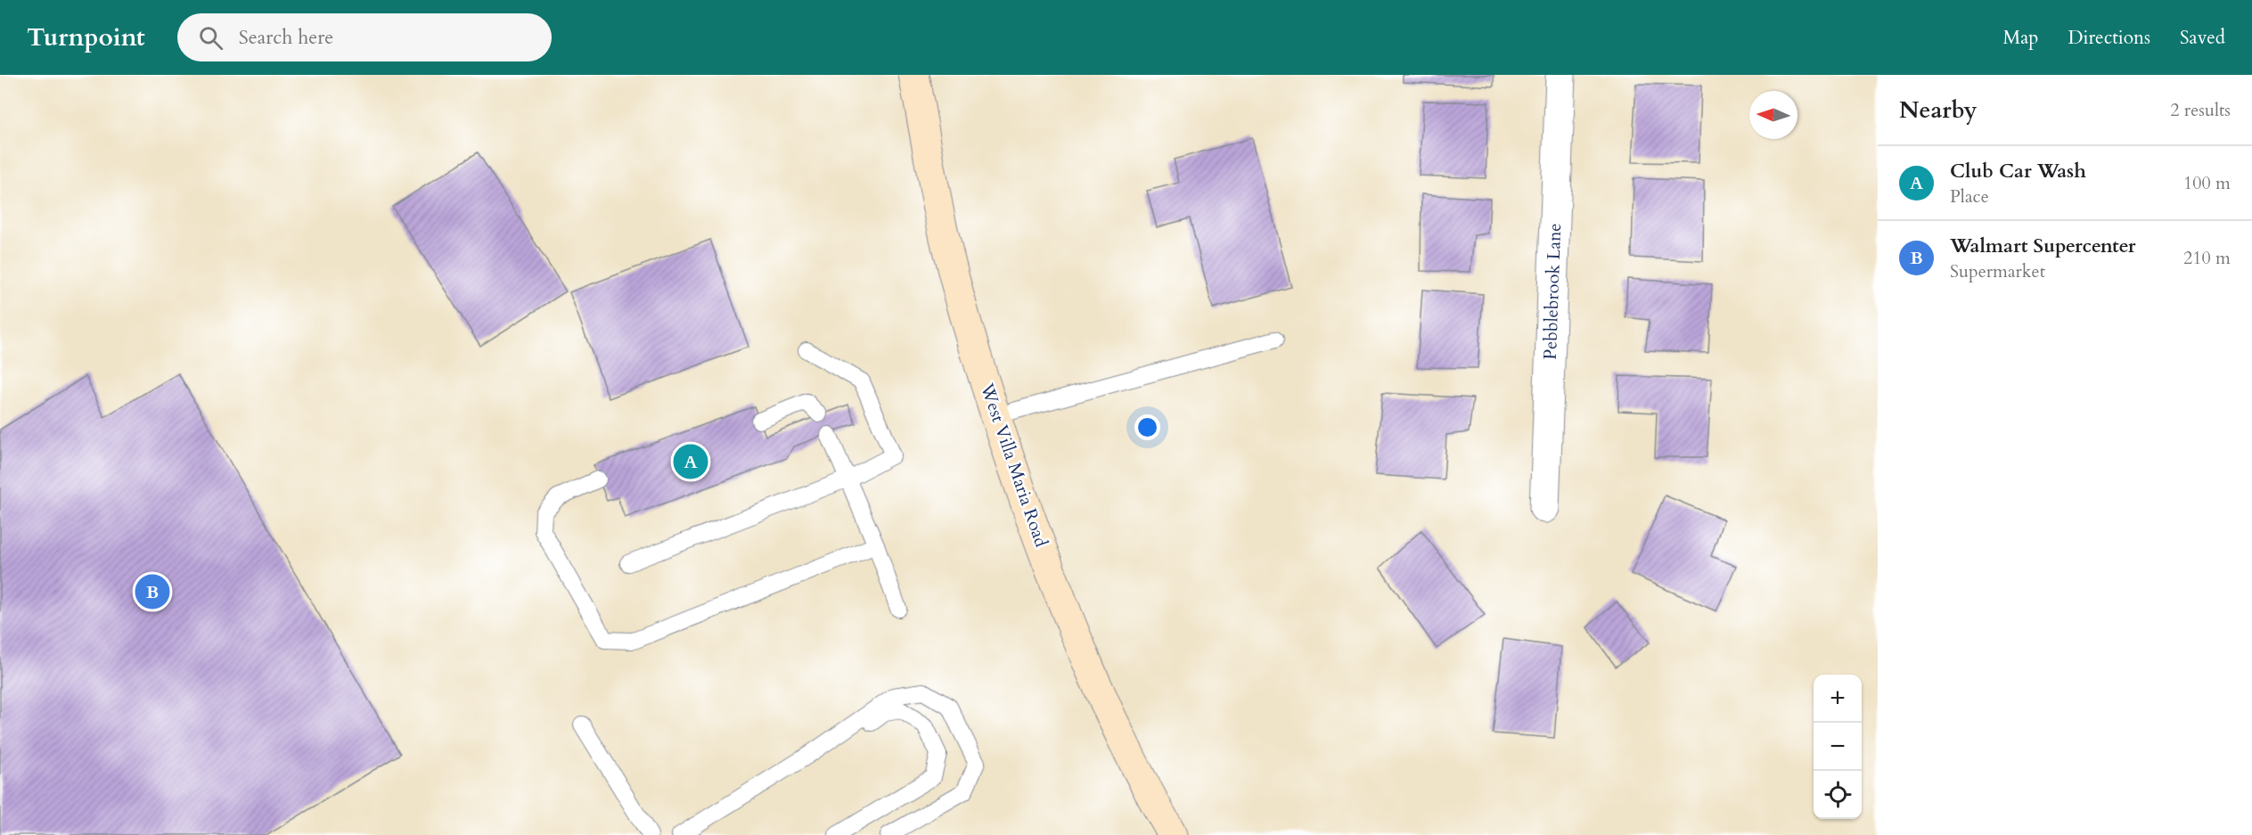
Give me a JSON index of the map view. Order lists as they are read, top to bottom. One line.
{"streets":{"main road":["West Villa Maria Road"],"street":["Pebblebrook Lane"]},"north":"left","page":{"header":"Turnpoint","search":"Search here","nav":["Map","Directions","Saved"],"heading":["Nearby","2 results"],"list":[{"mark":"A","name":"Club Car Wash","note":"Place","value":"100 m"},{"mark":"B","name":"Walmart Supercenter","note":"Supermarket","value":"210 m"}],"pins":["A","B"],"map_buttons":["+","−"]}}
